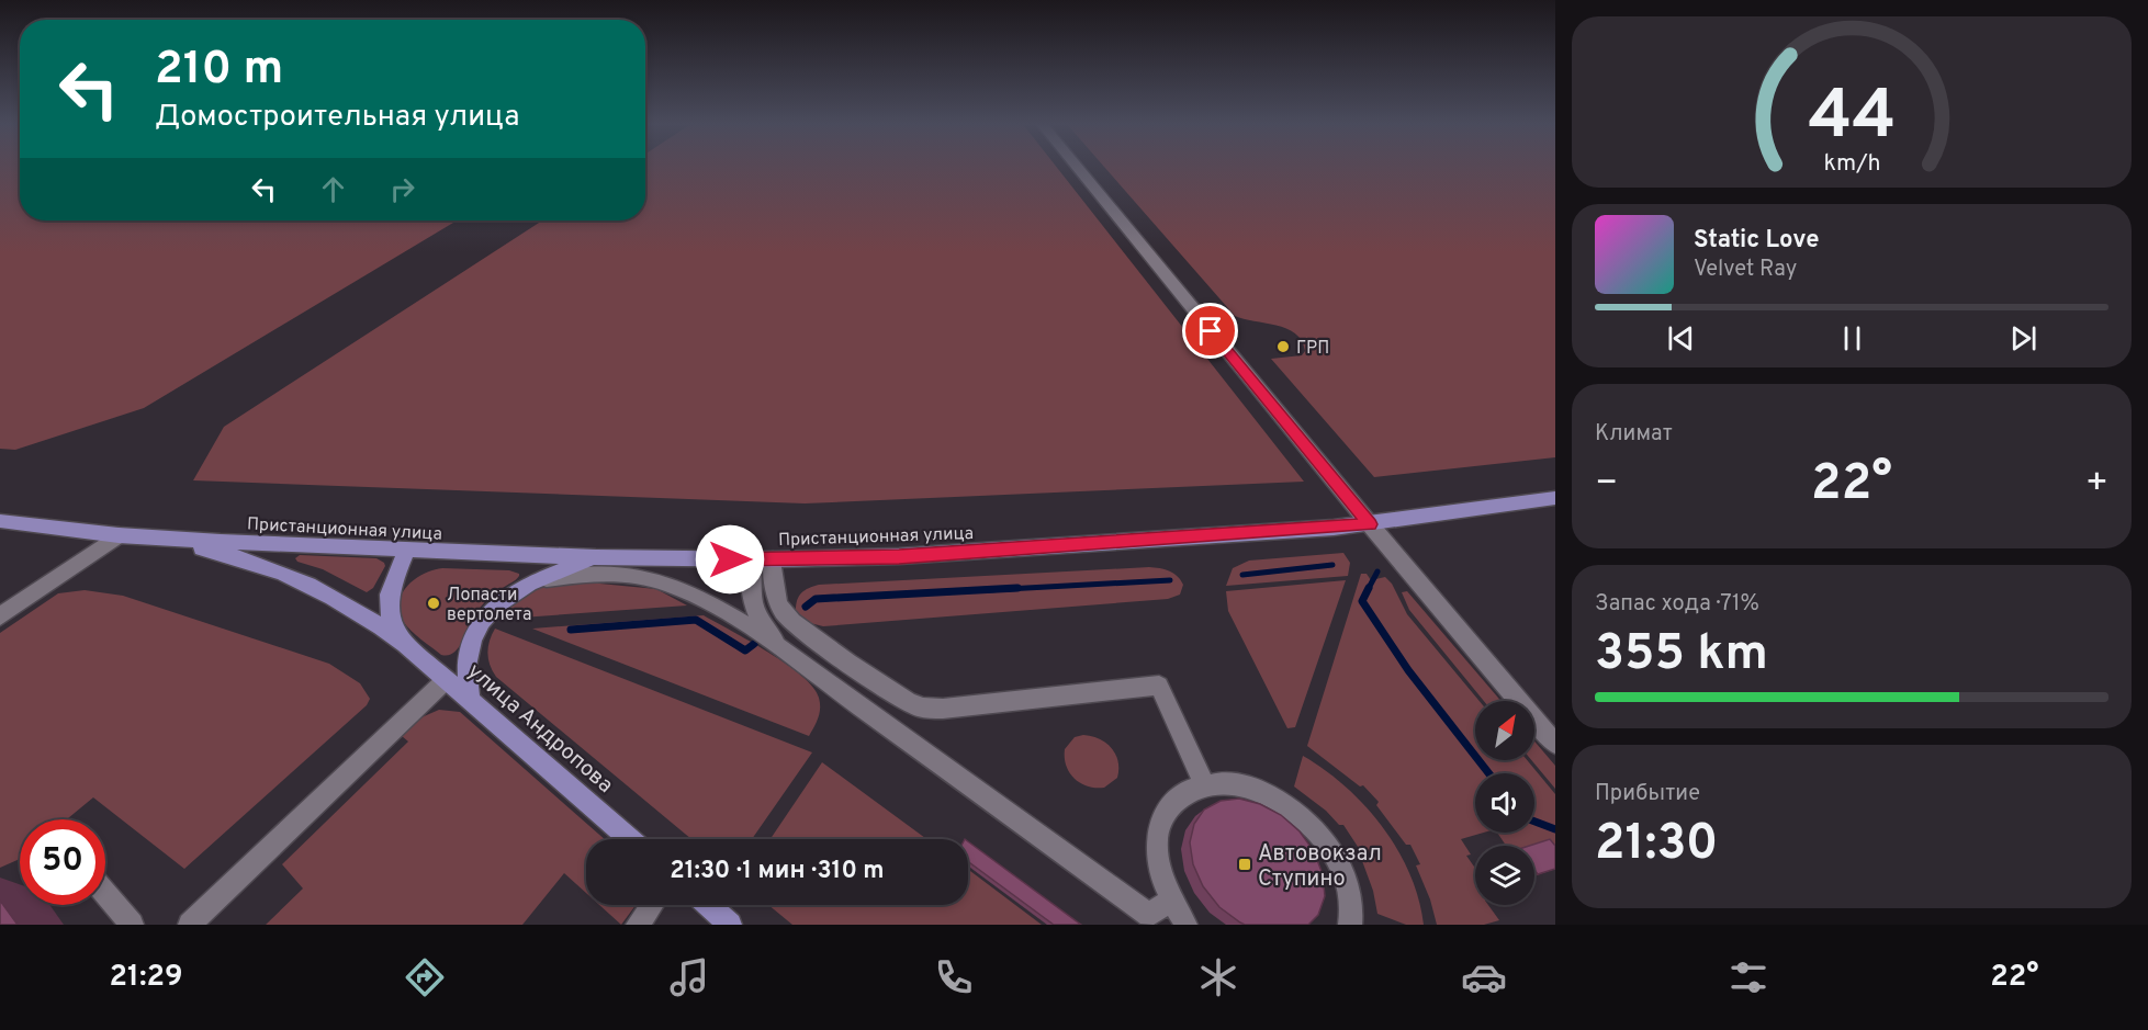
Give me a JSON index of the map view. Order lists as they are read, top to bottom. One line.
{"streets":{"main road":["Пристанционная улица","улица Андропова"]},"crossings":[["Пристанционная улица","улица Андропова"]],"places":{"other":["ГРП","Лопасти вертолета"],"transit":["Автовокзал Ступино"]},"north":"top right","page":{"turn":["210 m","Домостроительная улица"],"song":["Static Love","Velvet Ray"],"tile":["Климат",["Запас хода · 71%","355 km"],["Прибытие","21:30"]],"heat":["−","22°","+"],"limit":"50","trip":"21:30 · 1 мин · 310 m","tabs":["21:29","22°"],"gauge":["44","km/h"]}}
